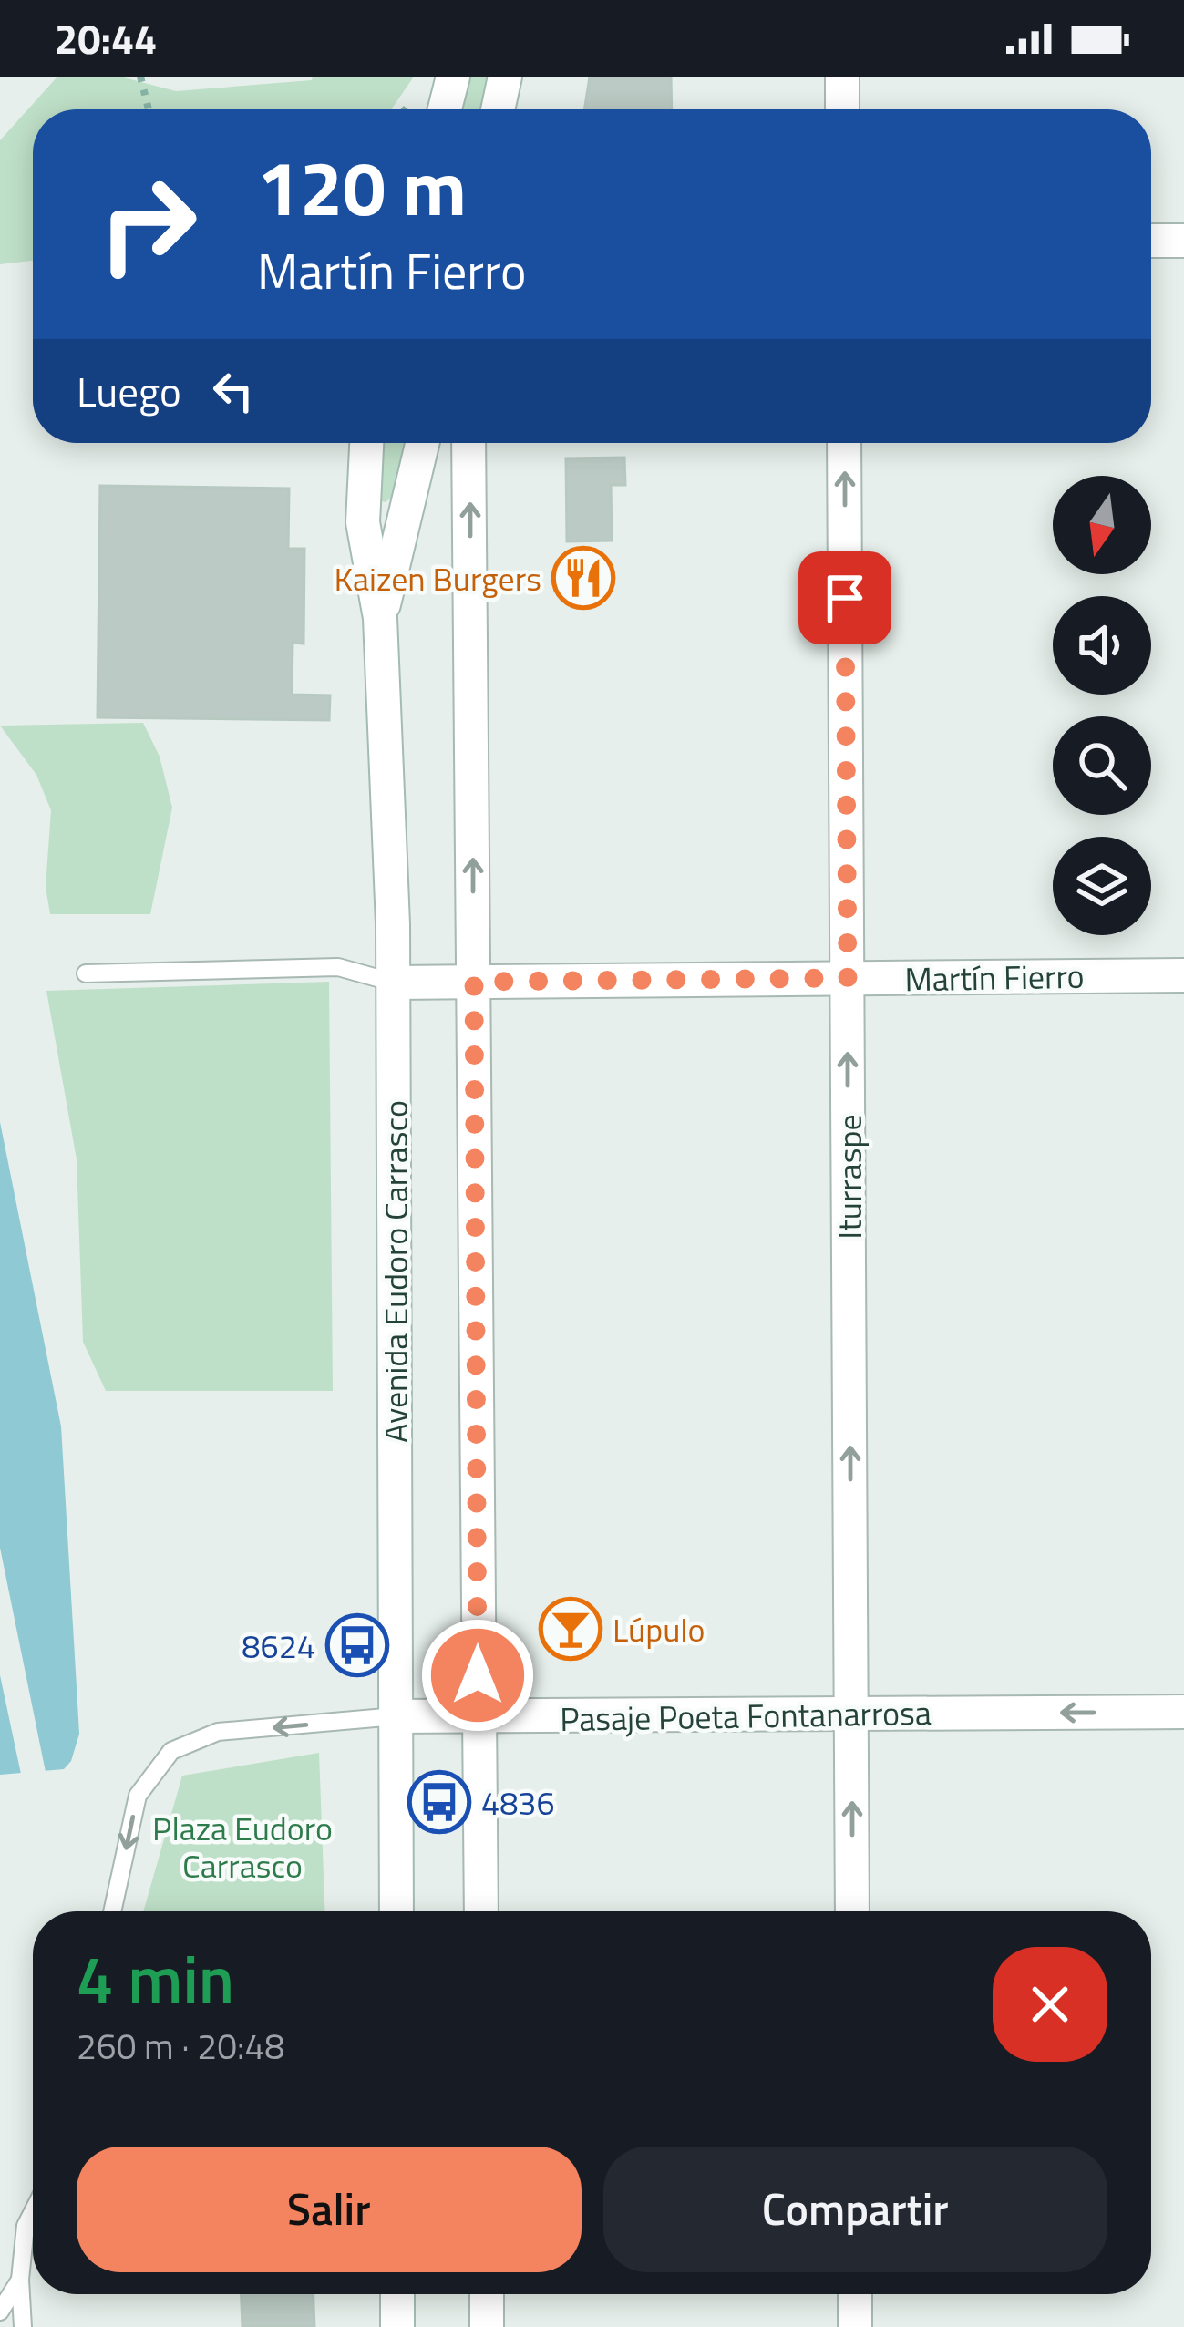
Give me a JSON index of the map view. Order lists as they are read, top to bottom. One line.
{"streets":{"street":["Martín Fierro","Iturraspe","Avenida Eudoro Carrasco","Pasaje Poeta Fontanarrosa"]},"crossings":[["Martín Fierro","Iturraspe"],["Martín Fierro","Avenida Eudoro Carrasco"],["Iturraspe","Pasaje Poeta Fontanarrosa"],["Avenida Eudoro Carrasco","Pasaje Poeta Fontanarrosa"]],"one_way":["Iturraspe","Pasaje Poeta Fontanarrosa"],"parks":["Plaza Eudoro Carrasco"],"places":{"restaurant":["Kaizen Burgers"],"bar":["Lúpulo"],"bus stop":["8624","4836"]},"north":"bottom","page":{"status":"20:44","turn":["120 m","Martín Fierro"],"then":"Luego","heading":["4 min","260 m · 20:48"],"buttons":["Salir","Compartir"]}}
